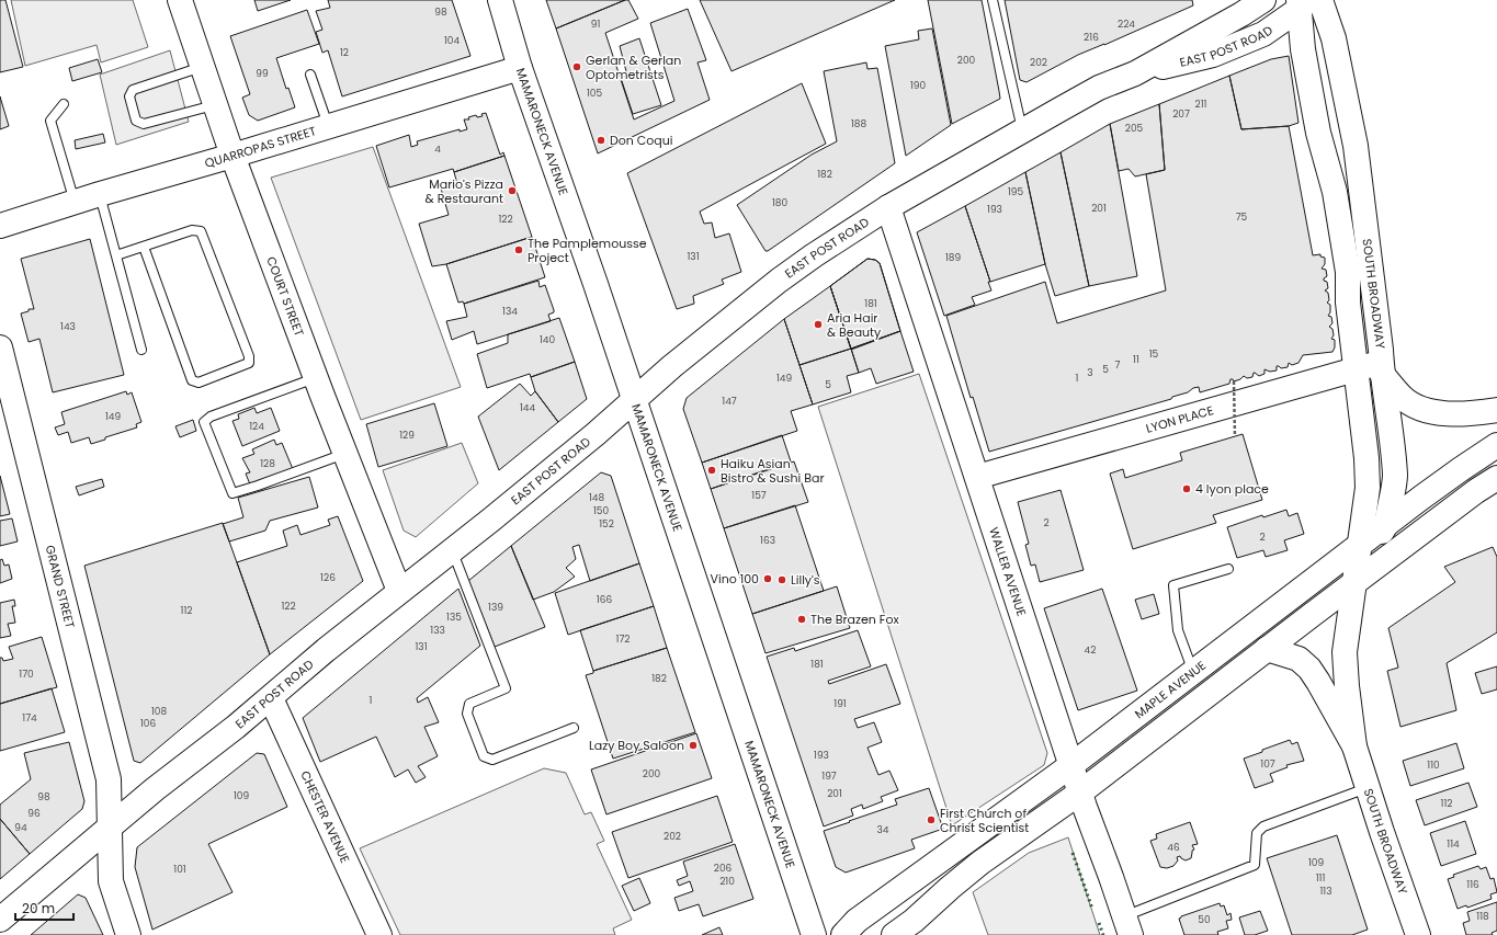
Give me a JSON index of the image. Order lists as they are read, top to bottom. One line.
{"streets":{"main road":["EAST POST ROAD","MAMARONECK AVENUE","QUARROPAS STREET","SOUTH BROADWAY","COURT STREET","LYON PLACE","WALLER AVENUE","GRAND STREET","MAPLE AVENUE","CHESTER AVENUE"]},"crossings":[["EAST POST ROAD","MAMARONECK AVENUE"],["EAST POST ROAD","SOUTH BROADWAY"],["EAST POST ROAD","COURT STREET"],["EAST POST ROAD","WALLER AVENUE"],["EAST POST ROAD","GRAND STREET"],["EAST POST ROAD","CHESTER AVENUE"],["MAMARONECK AVENUE","QUARROPAS STREET"],["QUARROPAS STREET","COURT STREET"],["SOUTH BROADWAY","LYON PLACE"],["SOUTH BROADWAY","MAPLE AVENUE"],["LYON PLACE","WALLER AVENUE"],["WALLER AVENUE","MAPLE AVENUE"]],"places":["Gerlan & Gerlan Optometrists","Don Coqui","Mario's Pizza & Restaurant","The Pamplemousse Project","Aria Hair & Beauty","Haiku Asian Bistro & Sushi Bar","4 lyon place","Vino 100","Lilly's","The Brazen Fox","Lazy Boy Saloon","First Church of Christ Scientist"],"house_numbers":["98","91","224","216","104","12","200","202","99","190","105","211","207","188","205","4","182","195","180","201","193","75","122","131","189","181","134","143","140","15","11","7","5","3","149","1","5","147","144","149","124","129","128","157","148","150","2","152","2","163","126","166","122","139","112","135","133","172","131","42","181","170","182","1","191","108","174","106","193","107","110","200","197","201","109","98","112","96","94","34","202","114","46","109","206","101","111","210","116","113","118","50"],"scale_bar":"20 m"}
